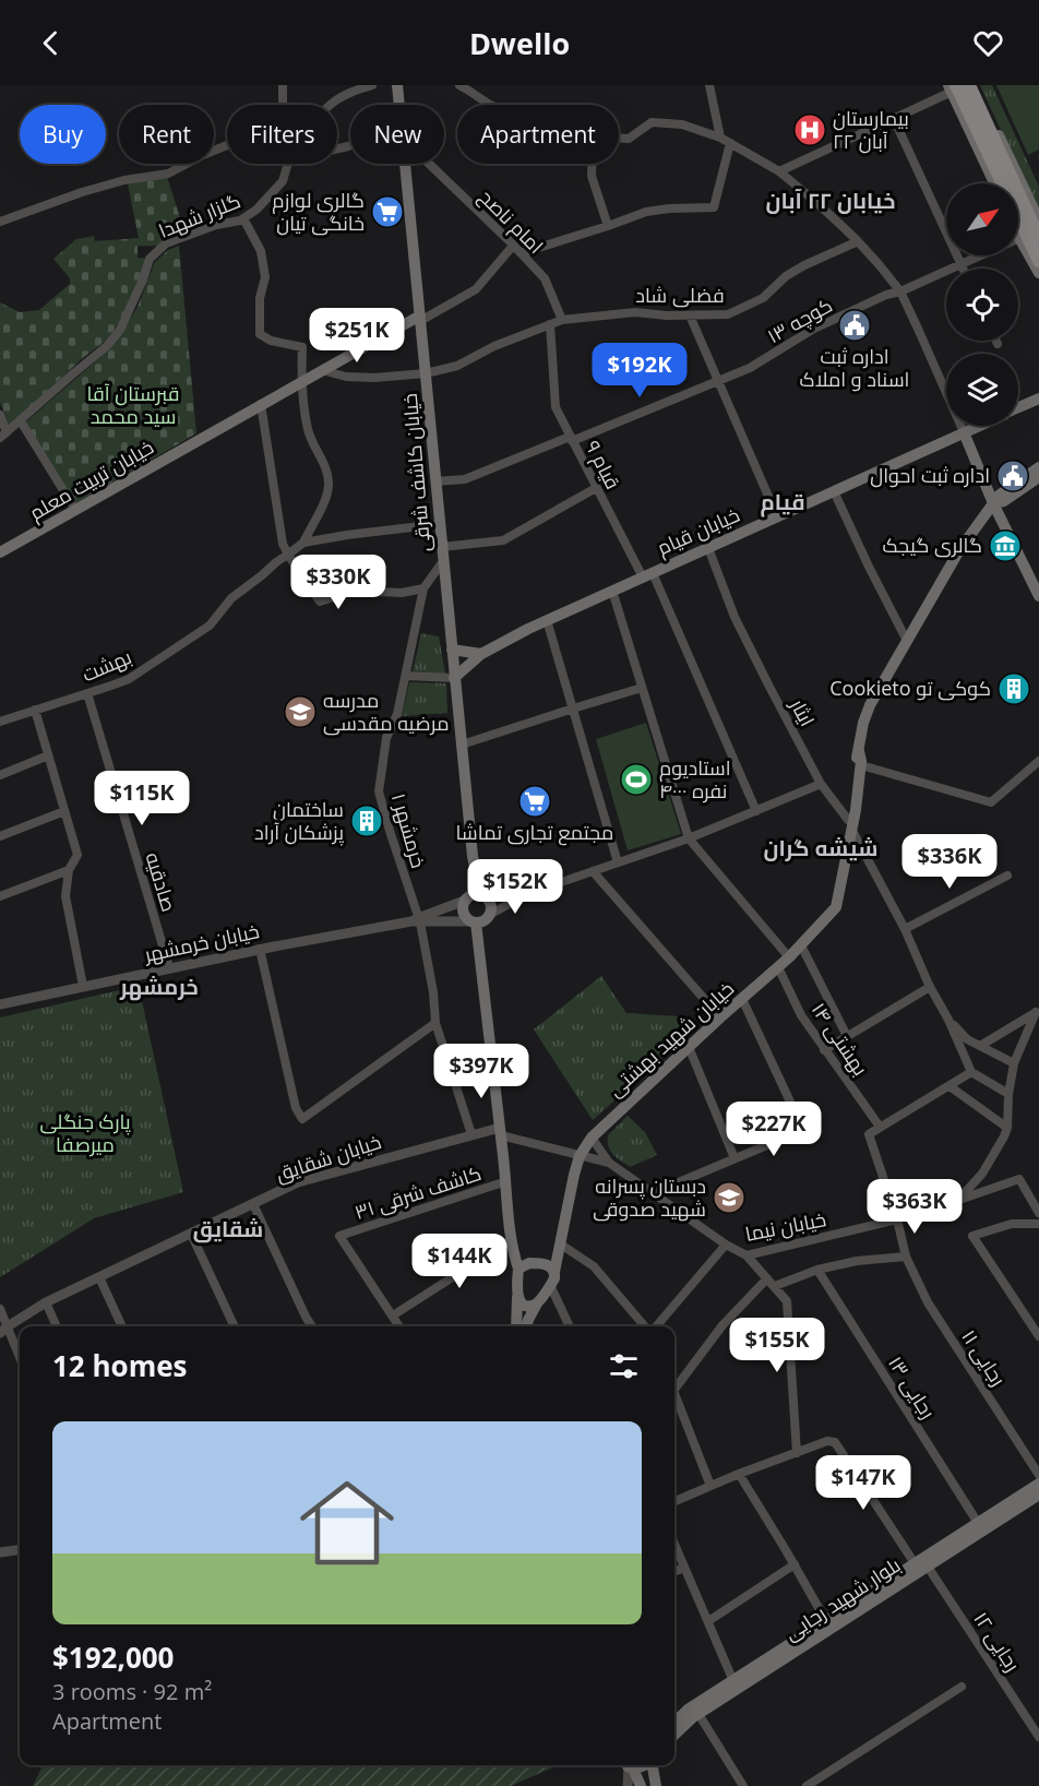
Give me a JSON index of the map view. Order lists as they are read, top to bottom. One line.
{"streets":{"main road":["خیابان کاشف شرقی","خیابان تربیت معلم","خیابان قیام","خیابان شهید بهشتی","بلوار شهید رجایی"],"street":["گلزار شهدا","امام ناصح","فضلی شاد","کوچه ۱۳","قیام ۹","بهشت","ایثار","خرمشهر ۱","صادقیه","خیابان خرمشهر","بهشتی ۱۴","خیابان شقایق","کاشف شرقی ۳۱","خیابان نیما","رجایی ۱۱","رجایی ۱۳","رجایی ۱۲"]},"crossings":[["امام ناصح","فضلی شاد"],["فضلی شاد","قیام ۹"],["فضلی شاد","خیابان کاشف شرقی"],["فضلی شاد","خیابان تربیت معلم"],["کوچه ۱۳","قیام ۹"],["کوچه ۱۳","خیابان کاشف شرقی"],["قیام ۹","خیابان قیام"],["خیابان کاشف شرقی","خیابان تربیت معلم"],["خیابان کاشف شرقی","خیابان قیام"],["خیابان قیام","ایثار"],["بهشت","صادقیه"],["ایثار","خیابان شهید بهشتی"],["خرمشهر ۱","خیابان خرمشهر"],["خرمشهر ۱","خیابان شقایق"],["صادقیه","خیابان خرمشهر"],["خیابان شهید بهشتی","بهشتی ۱۴"],["خیابان شهید بهشتی","خیابان نیما"],["بهشتی ۱۴","رجایی ۱۱"],["خیابان شقایق","خیابان نیما"],["خیابان نیما","رجایی ۱۱"],["رجایی ۱۳","بلوار شهید رجایی"],["بلوار شهید رجایی","رجایی ۱۲"]],"districts":["خیابان ۲۲ آبان","قیام","شیشه گران","خرمشهر","شقایق"],"parks":["قبرستان آقا سید محمد","پارک جنگلی میرصفا"],"places":{"hospital":["بیمارستان ۲۲ آبان"],"supermarket":["گالری لوازم خانگی تیان","مجتمع تجاری تماشا"],"public building":["اداره ثبت اسناد و املاک","اداره ثبت احوال"],"museum":["گالری گیجک"],"building":["Cookieto کوکی تو","ساختمان پزشکان آراد"],"school or university":["مدرسه مرضیه مقدسی","دبستان پسرانه شهید صدوقی"],"sports":["استادیوم ۴۰۰۰ نفره"]},"north":"top right","page":{"header":"Dwello","chip":["Buy","Rent","Filters","New","Apartment"],"price":["$251K","$192K","$330K","$115K","$336K","$152K","$397K","$227K","$363K","$144K","$155K","$147K"],"heading":"12 homes","list":[{"name":"$192,000","note":"3 rooms · 92 m² · Apartment"}]}}
